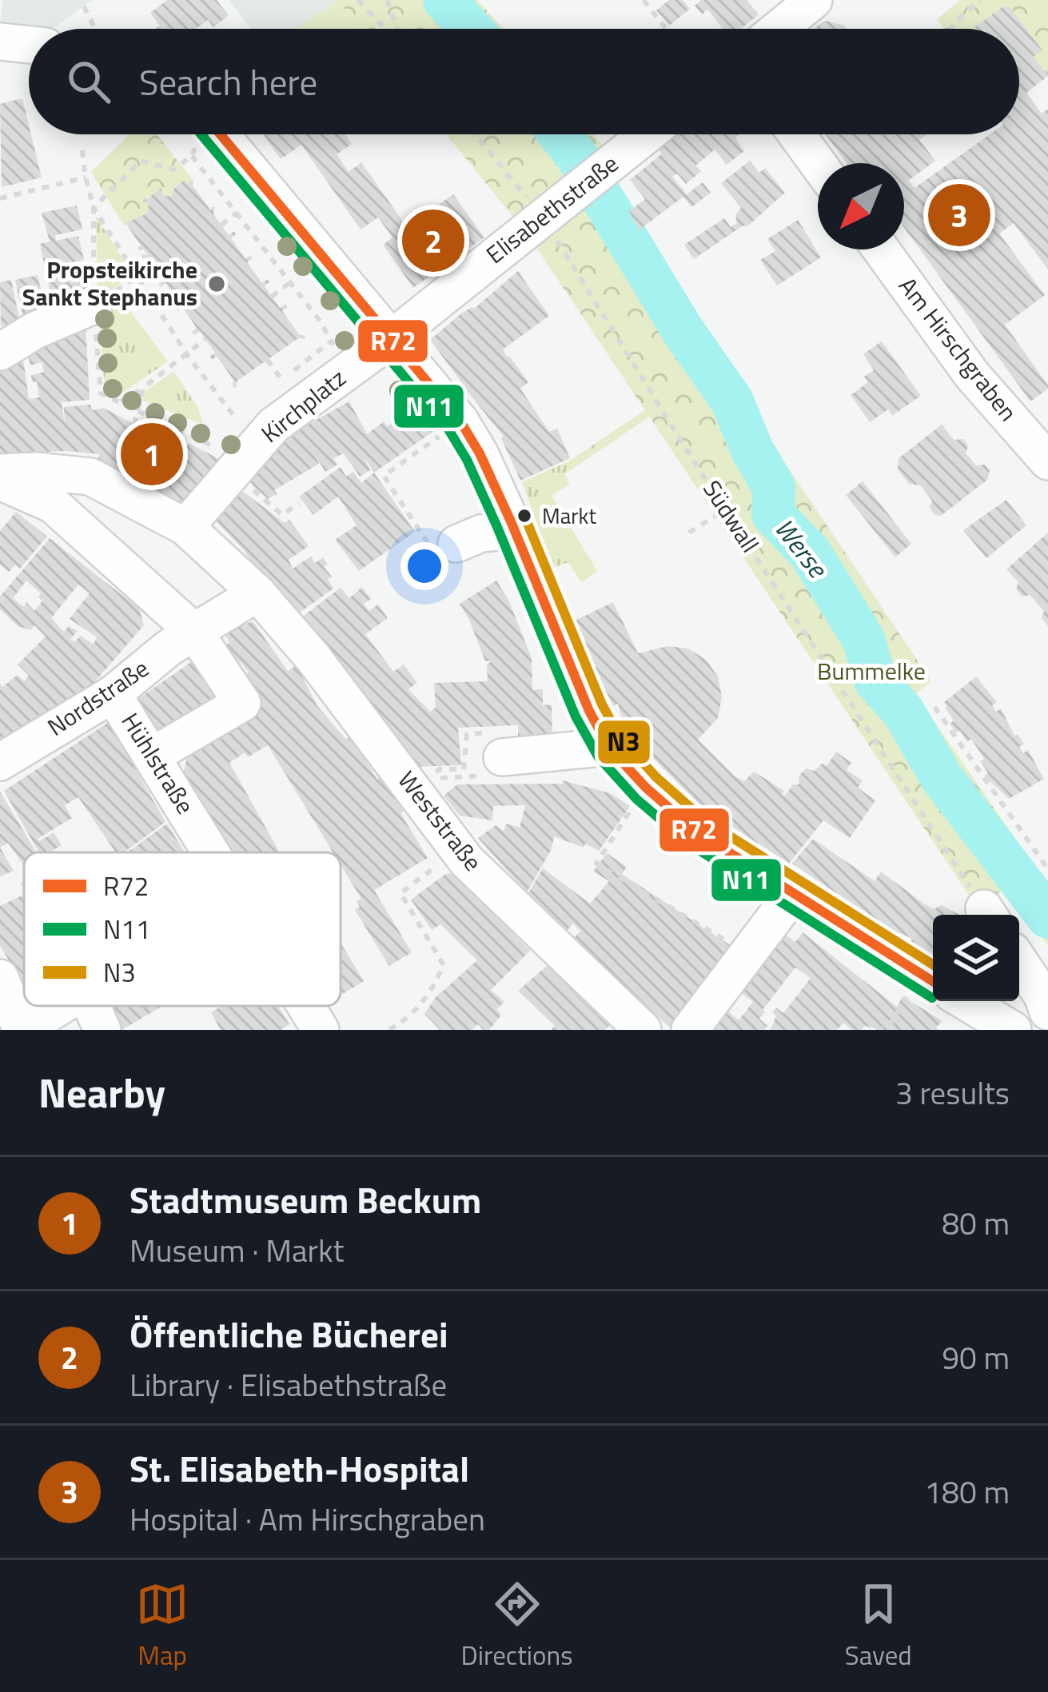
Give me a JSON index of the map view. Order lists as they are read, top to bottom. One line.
{"streets":{"street":["Elisabethstraße","Am Hirschgraben","Kirchplatz","Nordstraße","Hühlstraße","Weststraße"],"path":["Südwall"]},"crossings":[["Elisabethstraße","Kirchplatz"],["Elisabethstraße","Südwall"],["Nordstraße","Hühlstraße"]],"water":["Werse"],"parks":["Bummelke"],"places":["Propsteikirche Sankt Stephanus","Markt"],"lines":["transit line R72","transit line N11","transit line N3"],"legend":["R72","N11","N3"],"north":"bottom left","page":{"search":"Search here","pins":["3","2","1"],"heading":["Nearby","3 results"],"list":[{"mark":"1","name":"Stadtmuseum Beckum","note":"Museum · Markt","value":"80 m"},{"mark":"2","name":"Öffentliche Bücherei","note":"Library · Elisabethstraße","value":"90 m"},{"mark":"3","name":"St. Elisabeth-Hospital","note":"Hospital · Am Hirschgraben","value":"180 m"}],"nav":["Map","Directions","Saved"]}}
